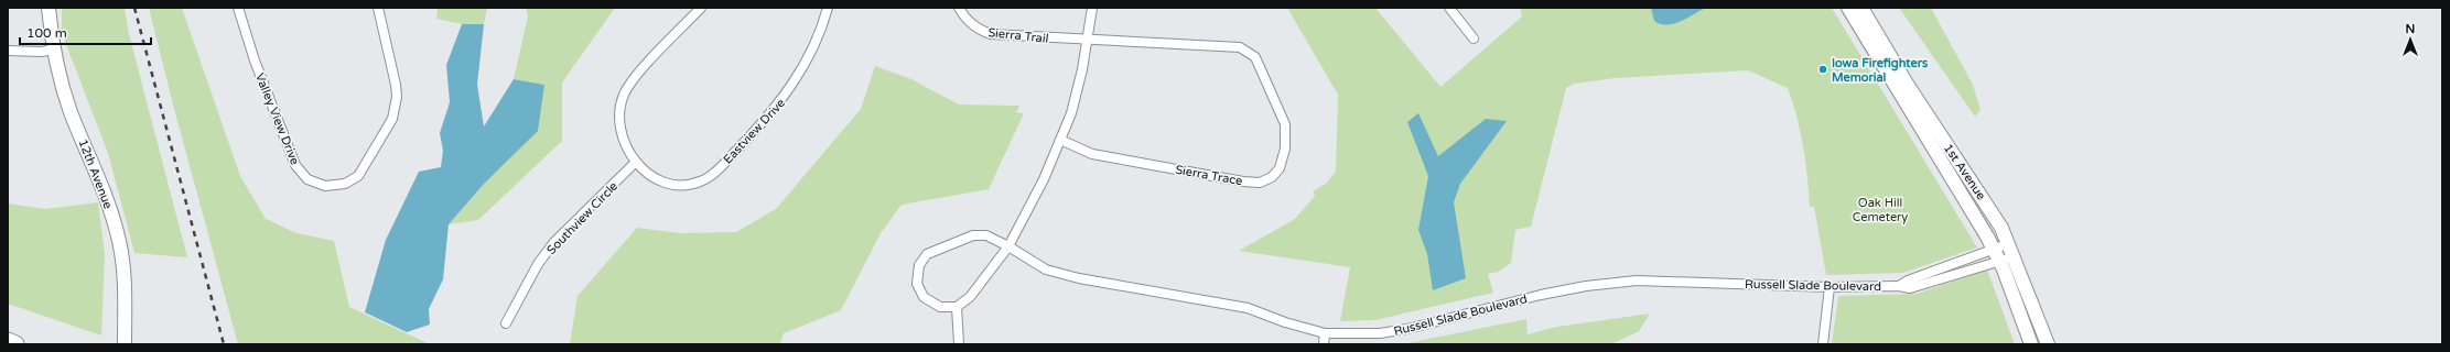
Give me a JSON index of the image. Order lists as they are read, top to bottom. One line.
{"streets":{"main road":["1st Avenue","12th Avenue"],"street":["Sierra Trail","Valley View Drive","Eastview Drive","Sierra Trace","Southview Circle","Russell Slade Boulevard"]},"crossings":[["Sierra Trail","Sierra Trace"],["Eastview Drive","Southview Circle"],["1st Avenue","Russell Slade Boulevard"]],"parks":["Oak Hill Cemetery"],"places":["Iowa Firefighters Memorial"],"scale_bar":"100 m","north":"top"}
